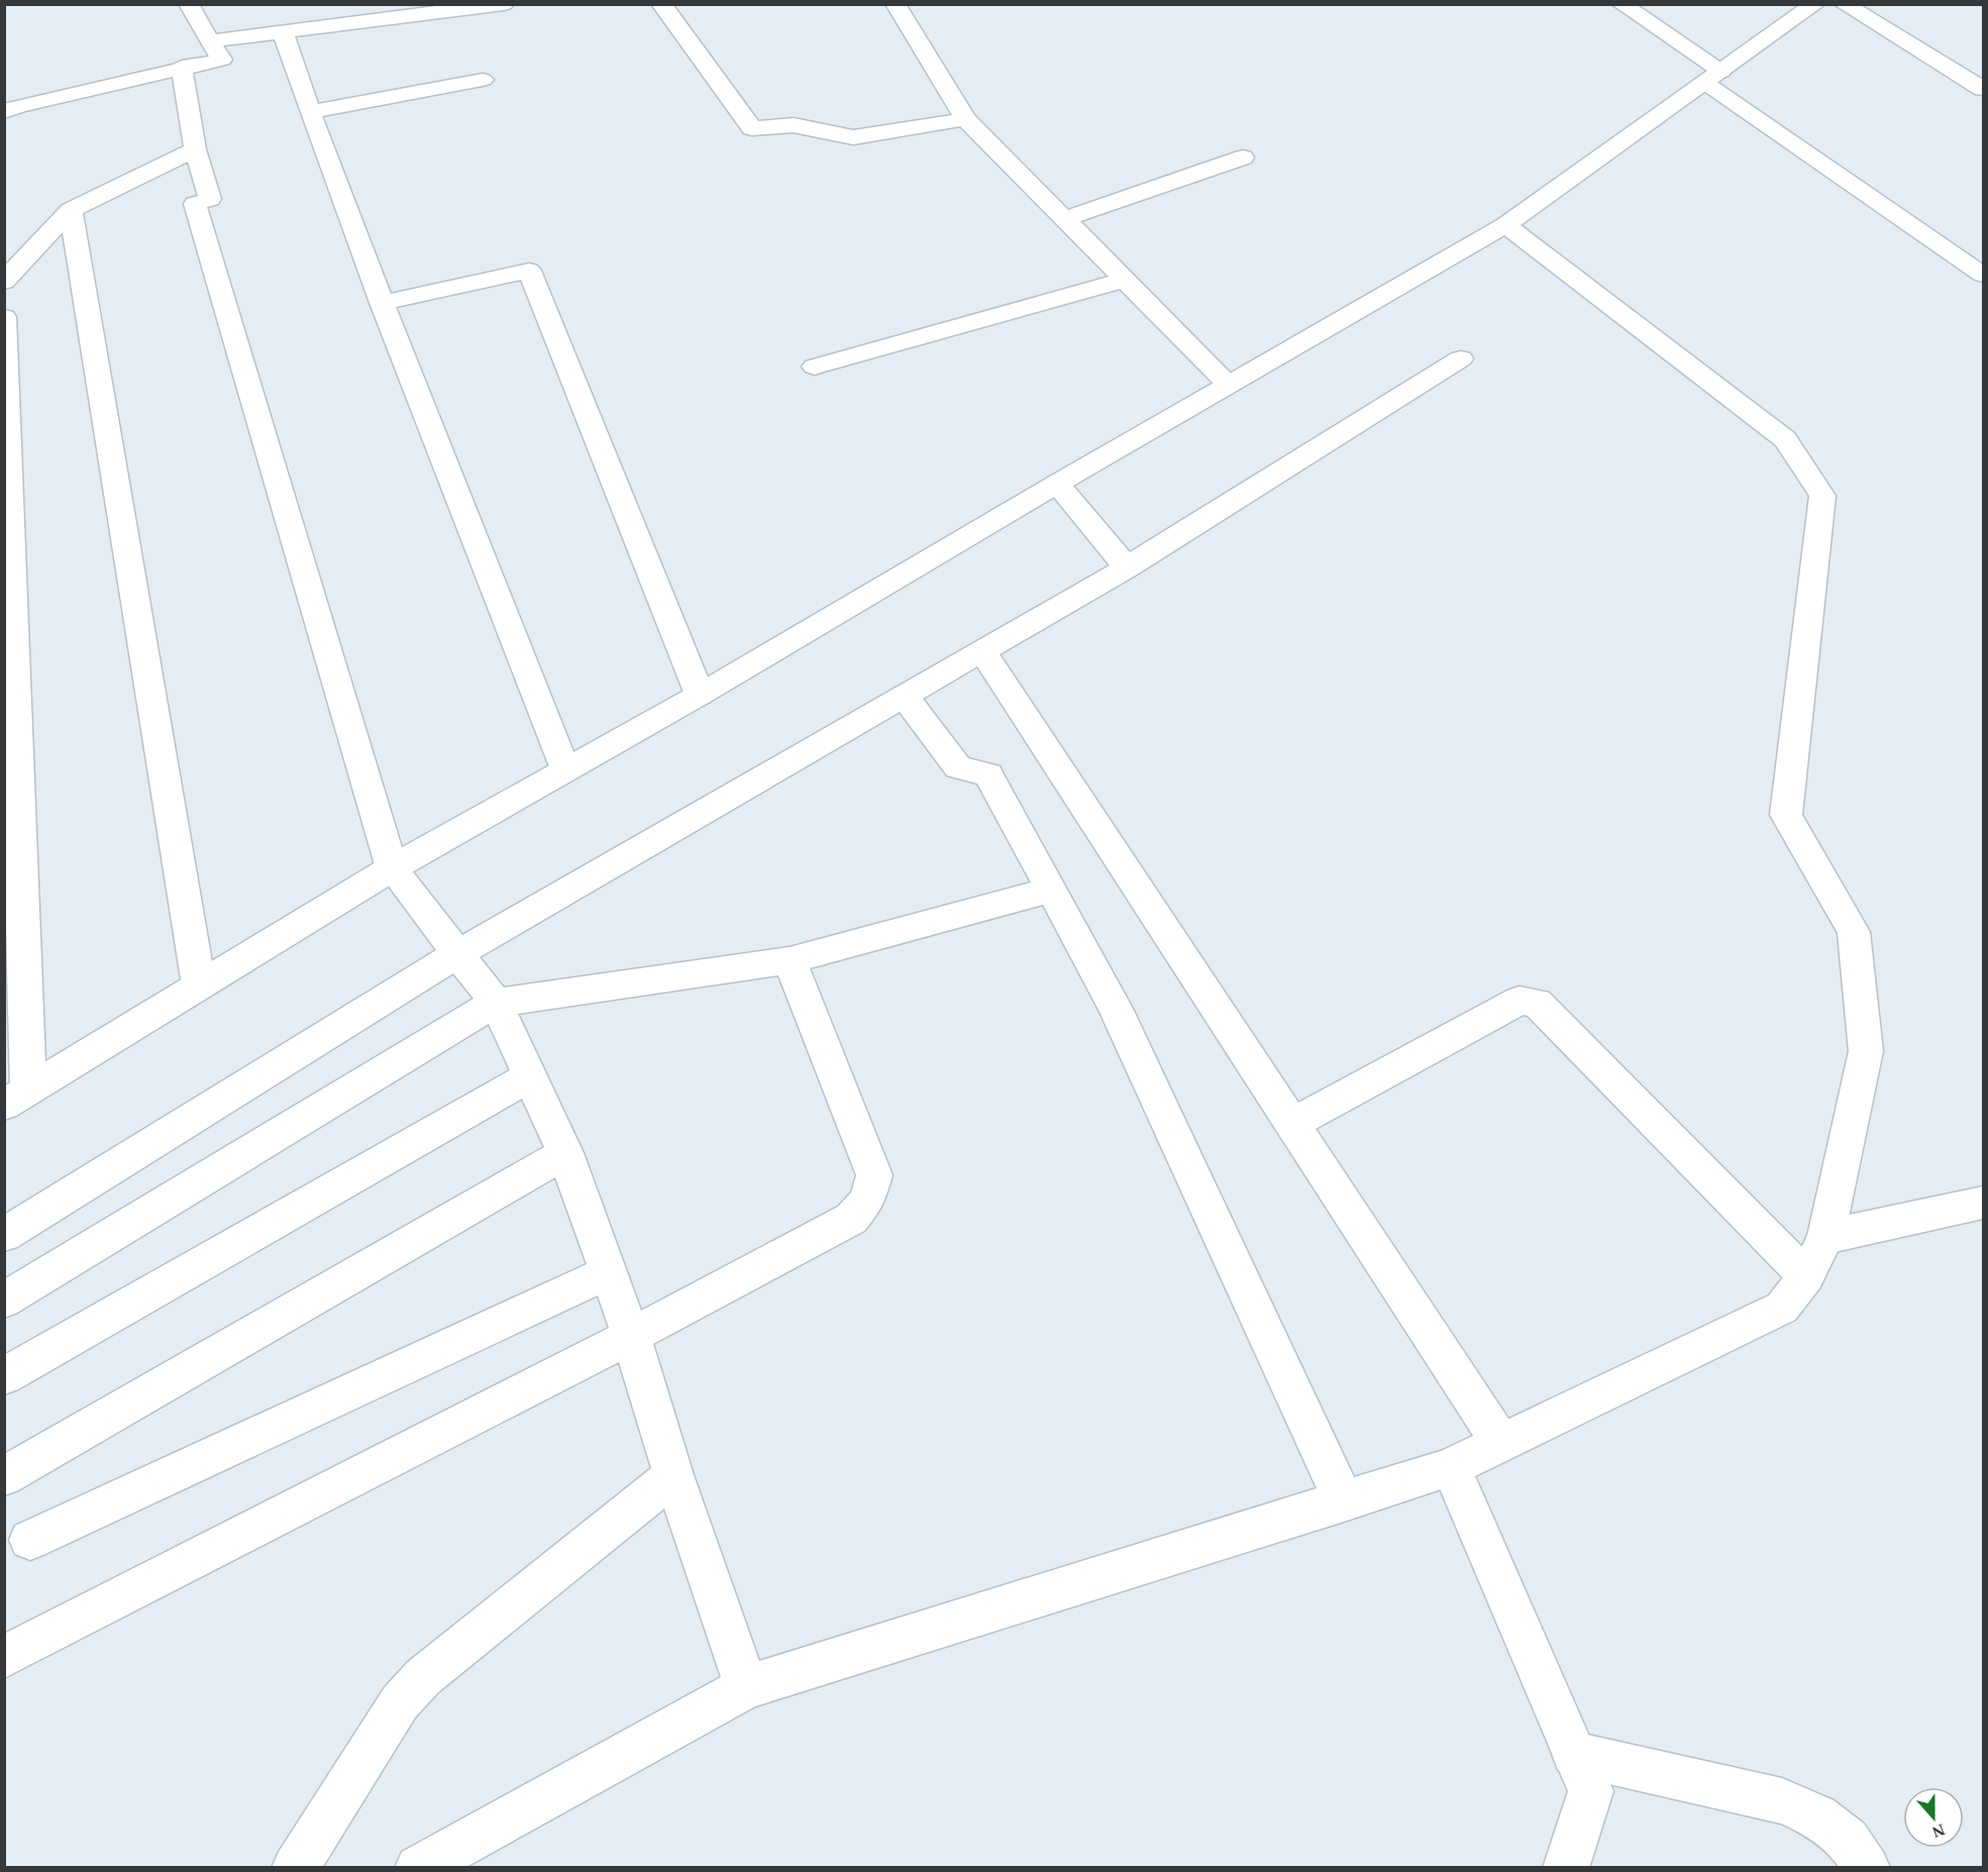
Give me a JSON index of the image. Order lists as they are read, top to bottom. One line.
{"north":"bottom"}
